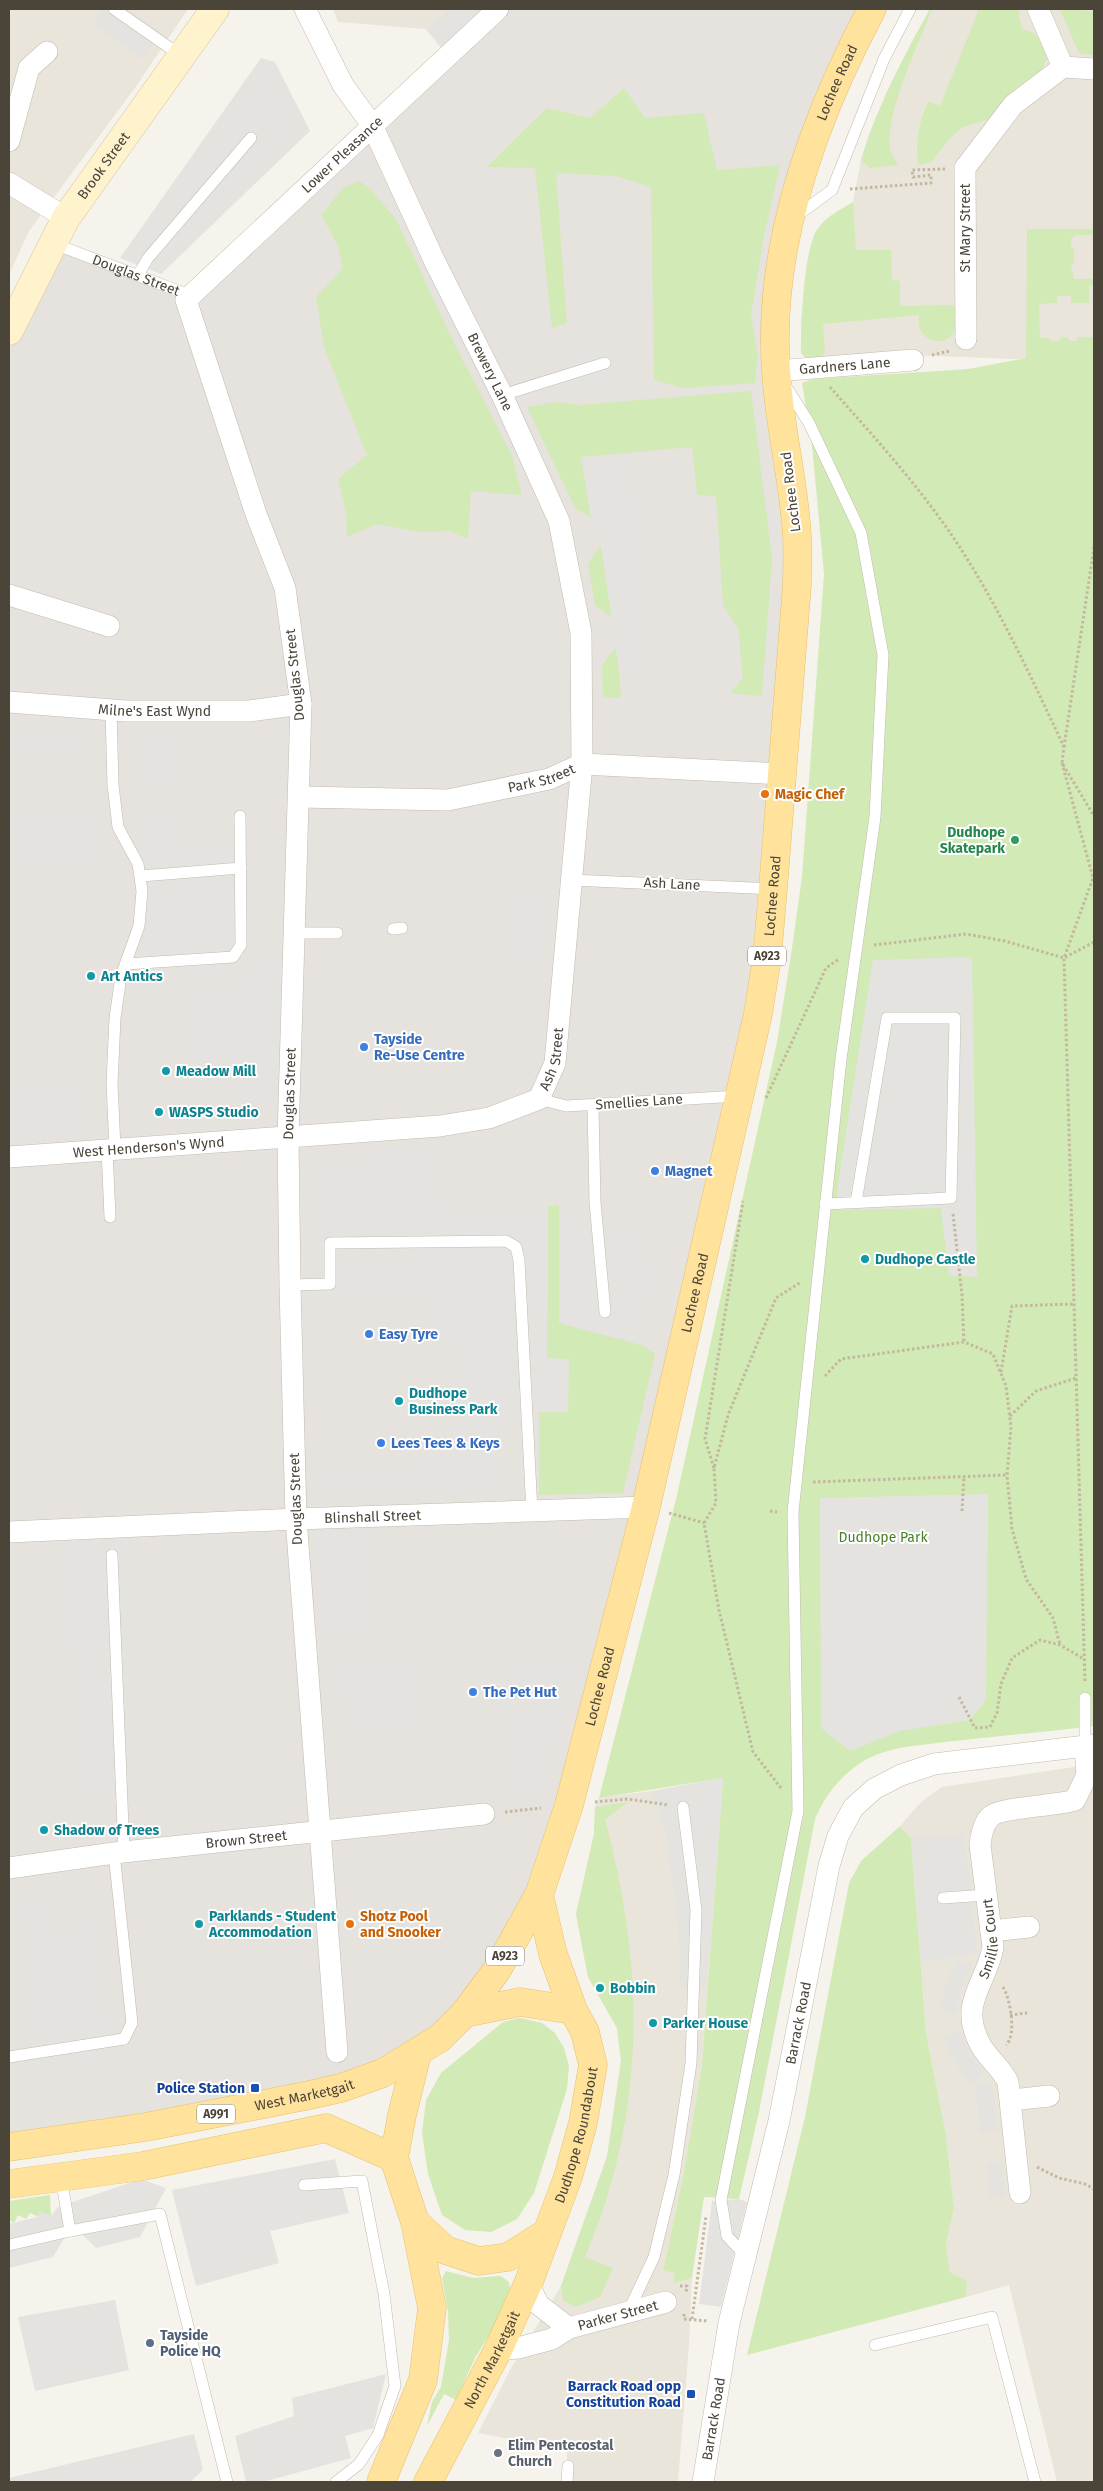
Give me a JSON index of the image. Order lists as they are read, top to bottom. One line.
{"streets":{"main road":["Lochee Road","A923","West Marketgait","A991","Dudhope Roundabout","North Marketgait"],"street":["Lower Pleasance","Brook Street","St Mary Street","Douglas Street","Gardners Lane","Brewery Lane","Milne's East Wynd","Park Street","Ash Street","West Henderson's Wynd","Blinshall Street","Brown Street","Smillie Court","Barrack Road","Parker Street"],"lane":["Ash Lane","Smellies Lane"]},"crossings":[["Lochee Road","Gardners Lane"],["Lochee Road","Park Street"],["Lochee Road","Ash Lane"],["Lochee Road","Smellies Lane"],["Lochee Road","Blinshall Street"],["Lochee Road","A991"],["Lower Pleasance","Douglas Street"],["Lower Pleasance","Brewery Lane"],["Brook Street","Douglas Street"],["Douglas Street","Milne's East Wynd"],["Douglas Street","Park Street"],["Douglas Street","Ash Street"],["Douglas Street","West Henderson's Wynd"],["Douglas Street","Blinshall Street"],["Douglas Street","Brown Street"],["Brewery Lane","Park Street"],["Brewery Lane","Ash Street"],["Park Street","Ash Street"],["Ash Lane","Ash Street"],["Ash Street","Smellies Lane"],["Ash Street","West Henderson's Wynd"],["Smillie Court","Barrack Road"],["West Marketgait","A991"],["Dudhope Roundabout","North Marketgait"],["Parker Street","North Marketgait"]],"parks":["Dudhope Park"],"places":{"other":["Magic Chef","Dudhope Skatepark","Art Antics","Tayside Re-Use Centre","Meadow Mill","WASPS Studio","Magnet","Dudhope Castle","Easy Tyre","Dudhope Business Park","Lees Tees & Keys","The Pet Hut","Shadow of Trees","Parklands - Student Accommodation","Shotz Pool and Snooker","Bobbin","Parker House","Tayside Police HQ","Elim Pentecostal Church"],"transit":["Police Station","Barrack Road opp Constitution Road"]}}
